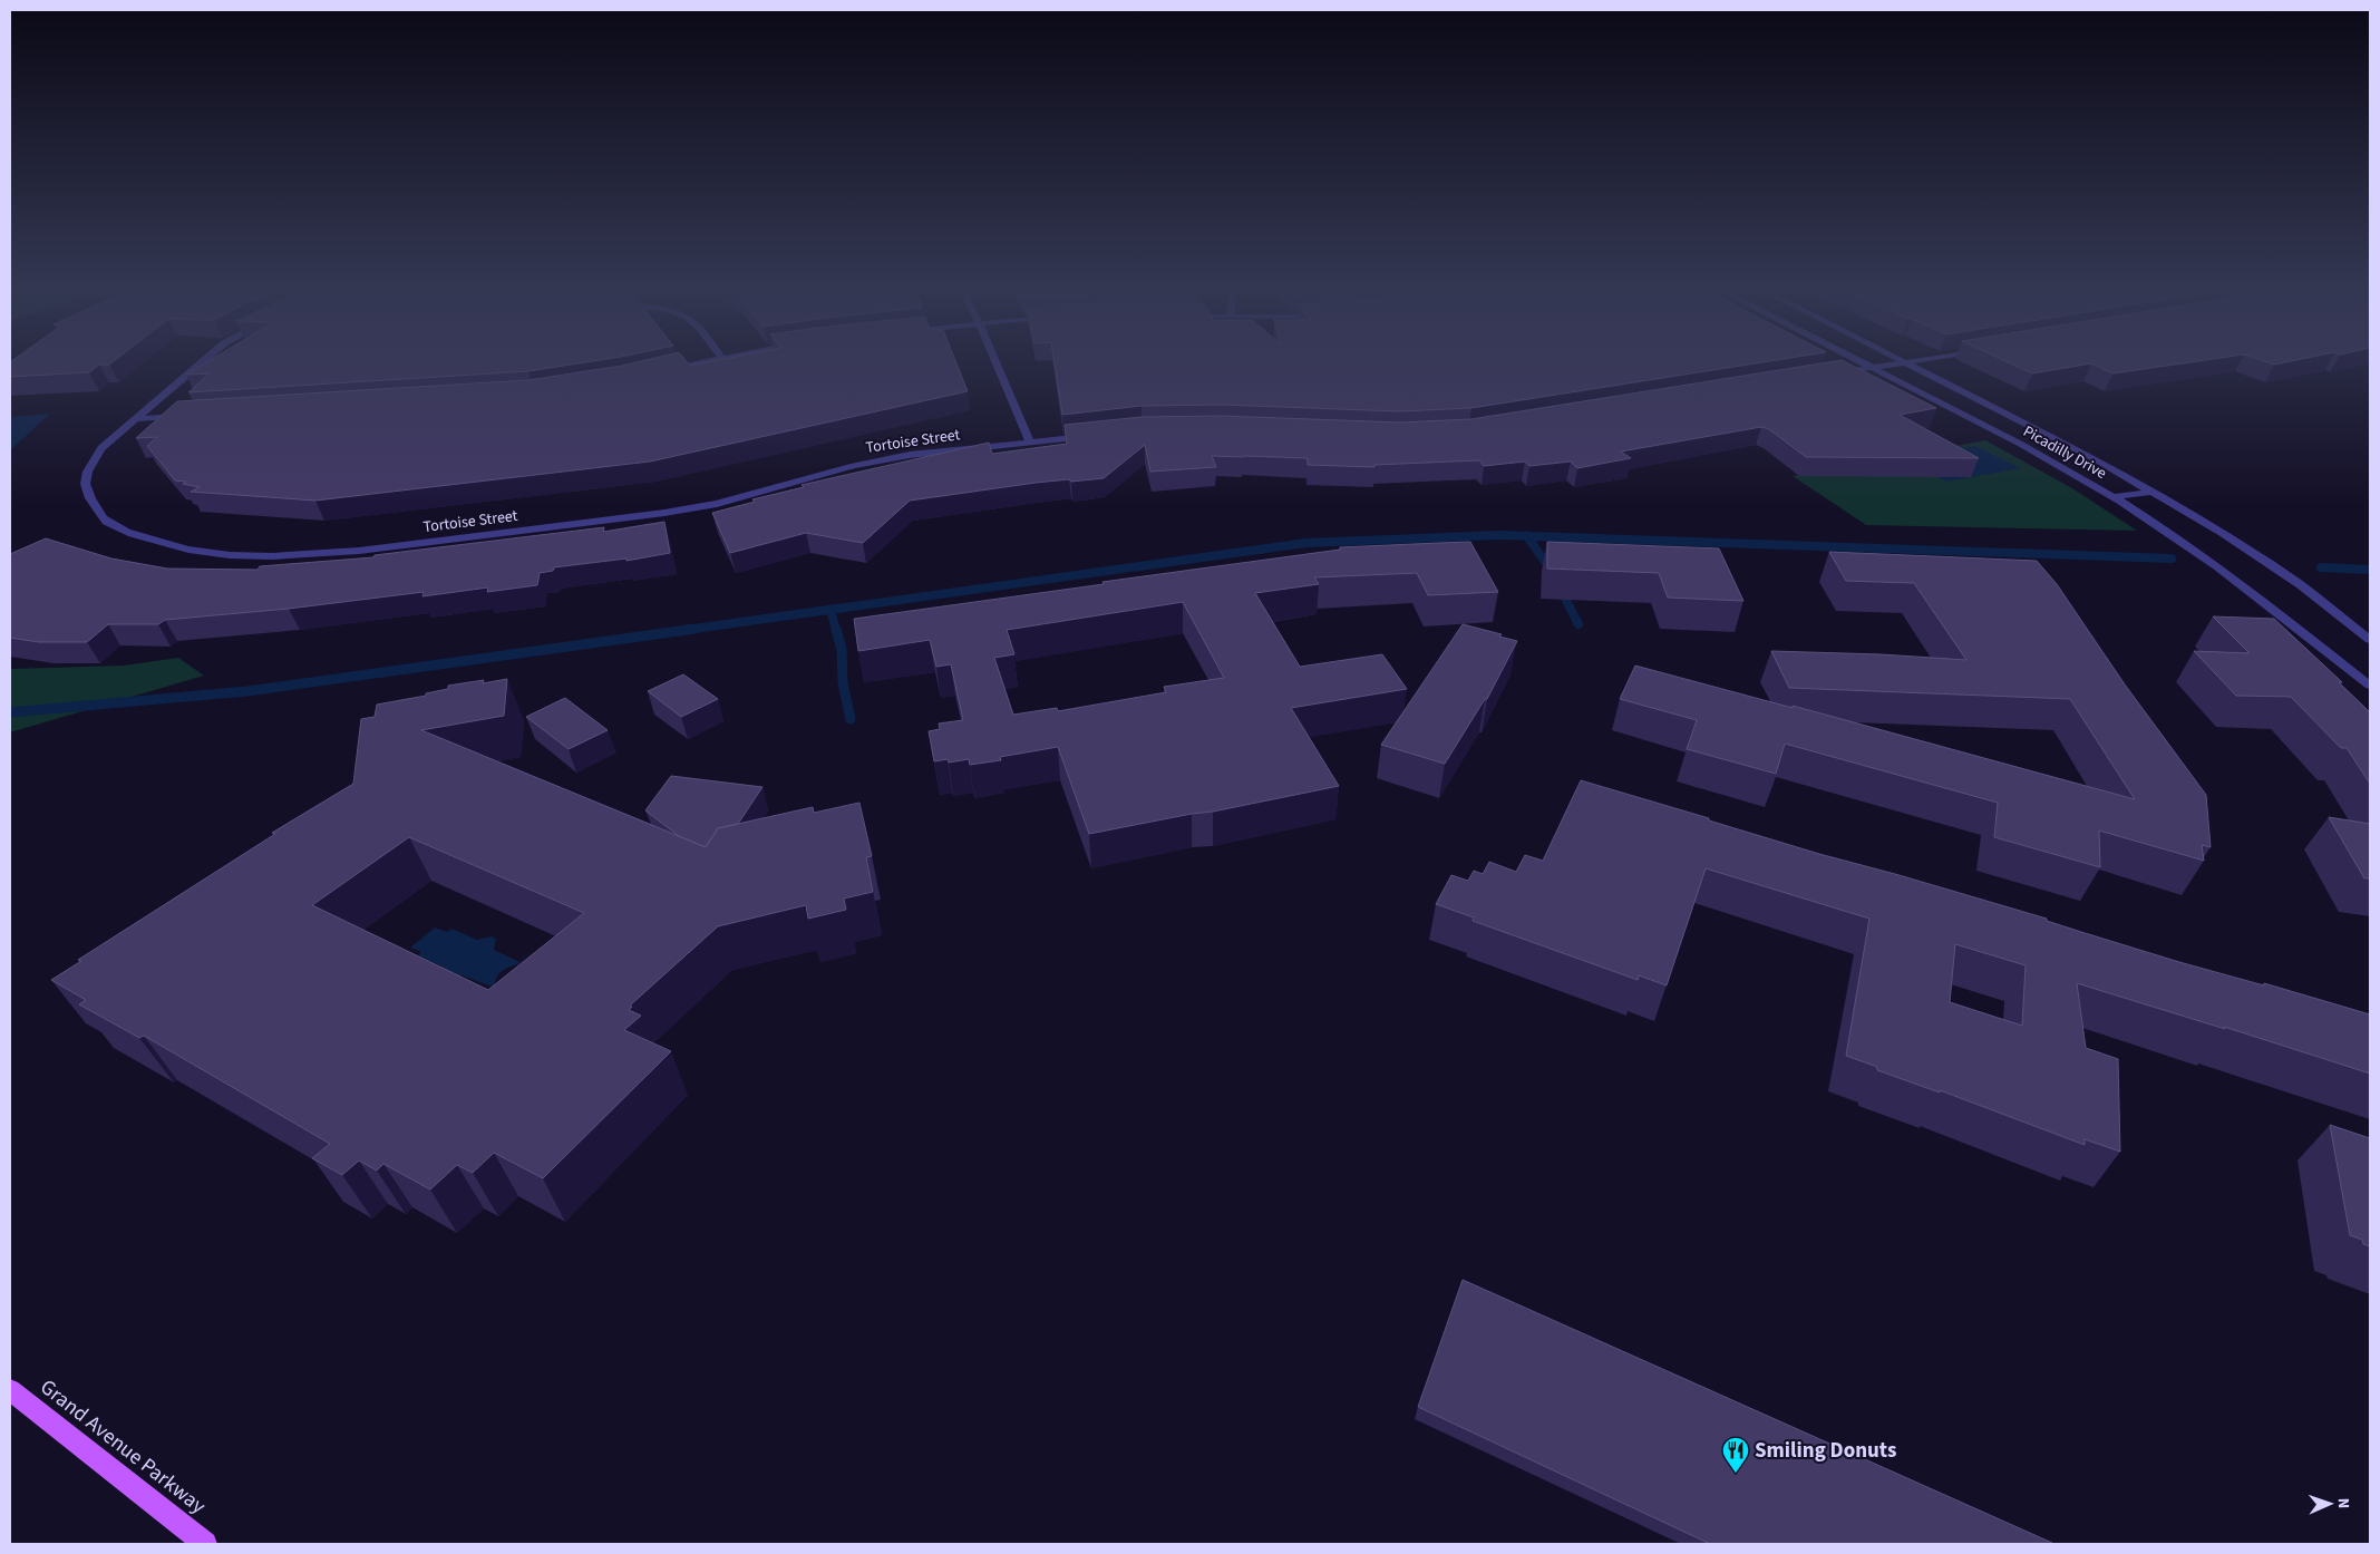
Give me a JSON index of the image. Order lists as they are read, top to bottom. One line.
{"streets":{"main road":["Grand Avenue Parkway"],"street":["Tortoise Street","Picadilly Drive"]},"places":{"restaurant":["Smiling Donuts"]},"north":"right"}
